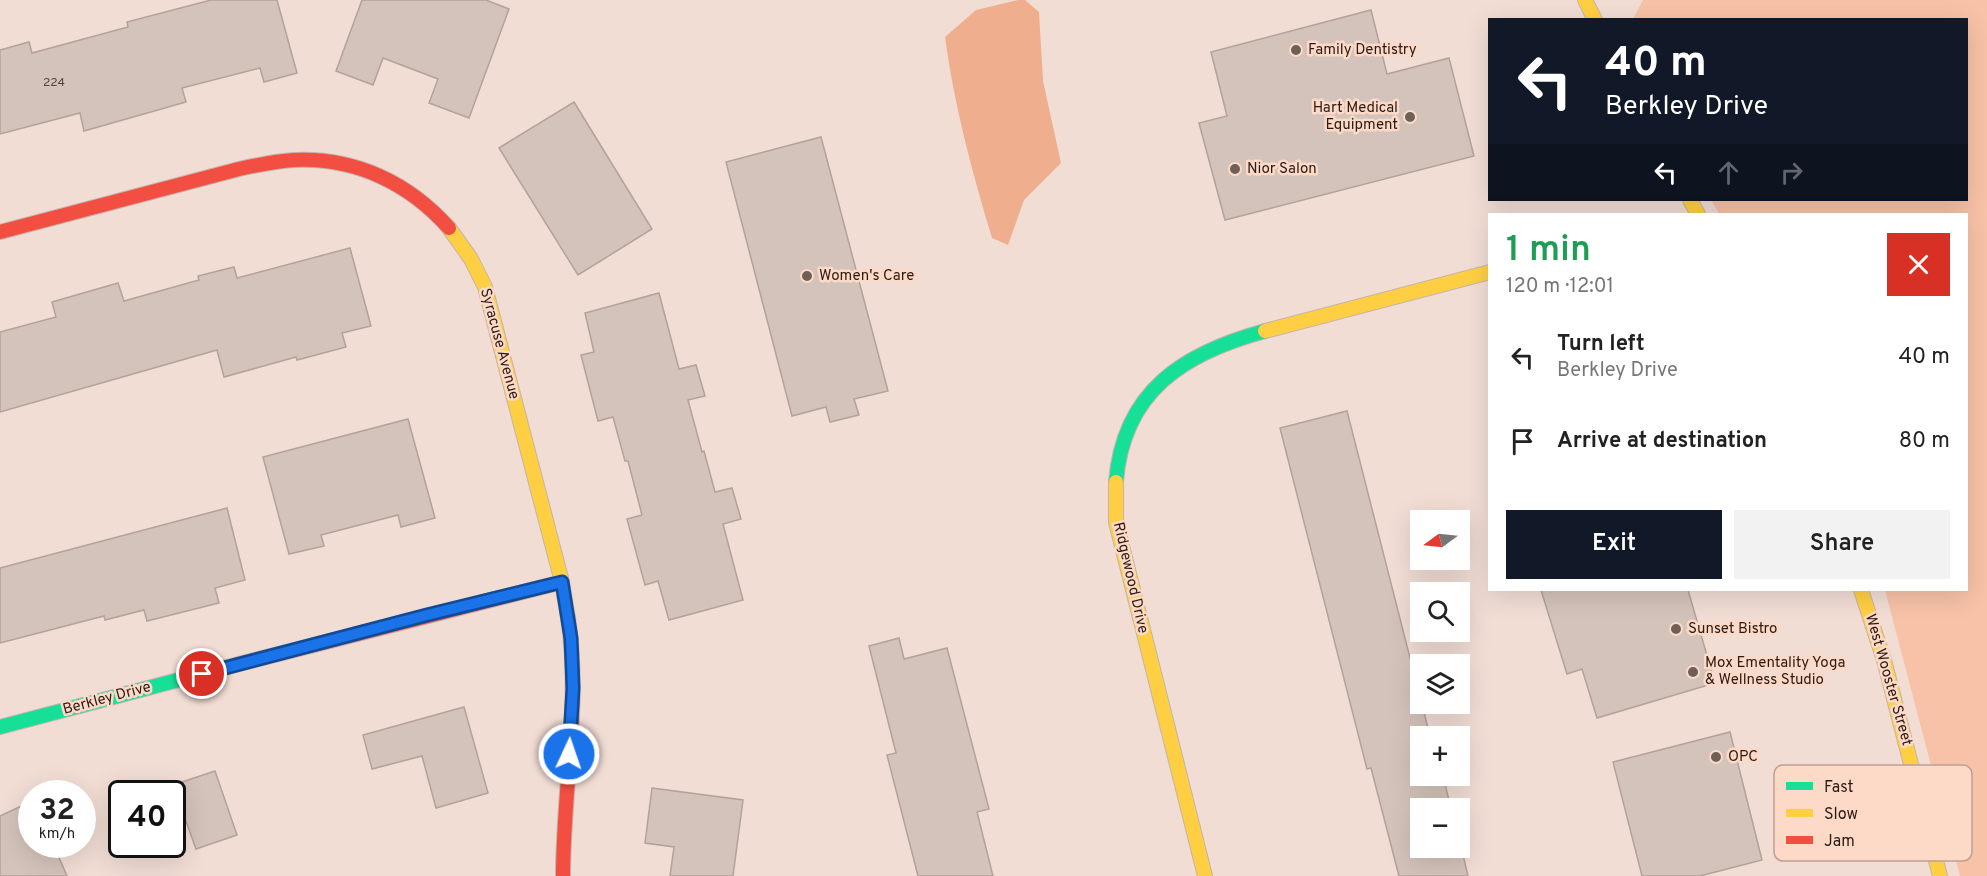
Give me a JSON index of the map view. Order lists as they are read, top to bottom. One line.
{"streets":{"street":["Syracuse Avenue","Ridgewood Drive","West Wooster Street","Berkley Drive"]},"crossings":[["Syracuse Avenue","Berkley Drive"]],"places":["Family Dentistry","Hart Medical Equipment","Nior Salon","Women's Care","Sunset Bistro","Mox Ementality Yoga & Wellness Studio","OPC"],"house_numbers":["224"],"legend":["Fast","Slow","Jam"],"north":"left","page":{"turn":["40 m","Berkley Drive"],"heading":["1 min","120 m · 12:01"],"list":[{"name":"Turn left","note":"Berkley Drive","value":"40 m"},{"name":"Arrive at destination","value":"80 m"}],"buttons":["Exit","Share"],"map_buttons":["+","−"],"speed":"32 km/h","limit":"40"}}
